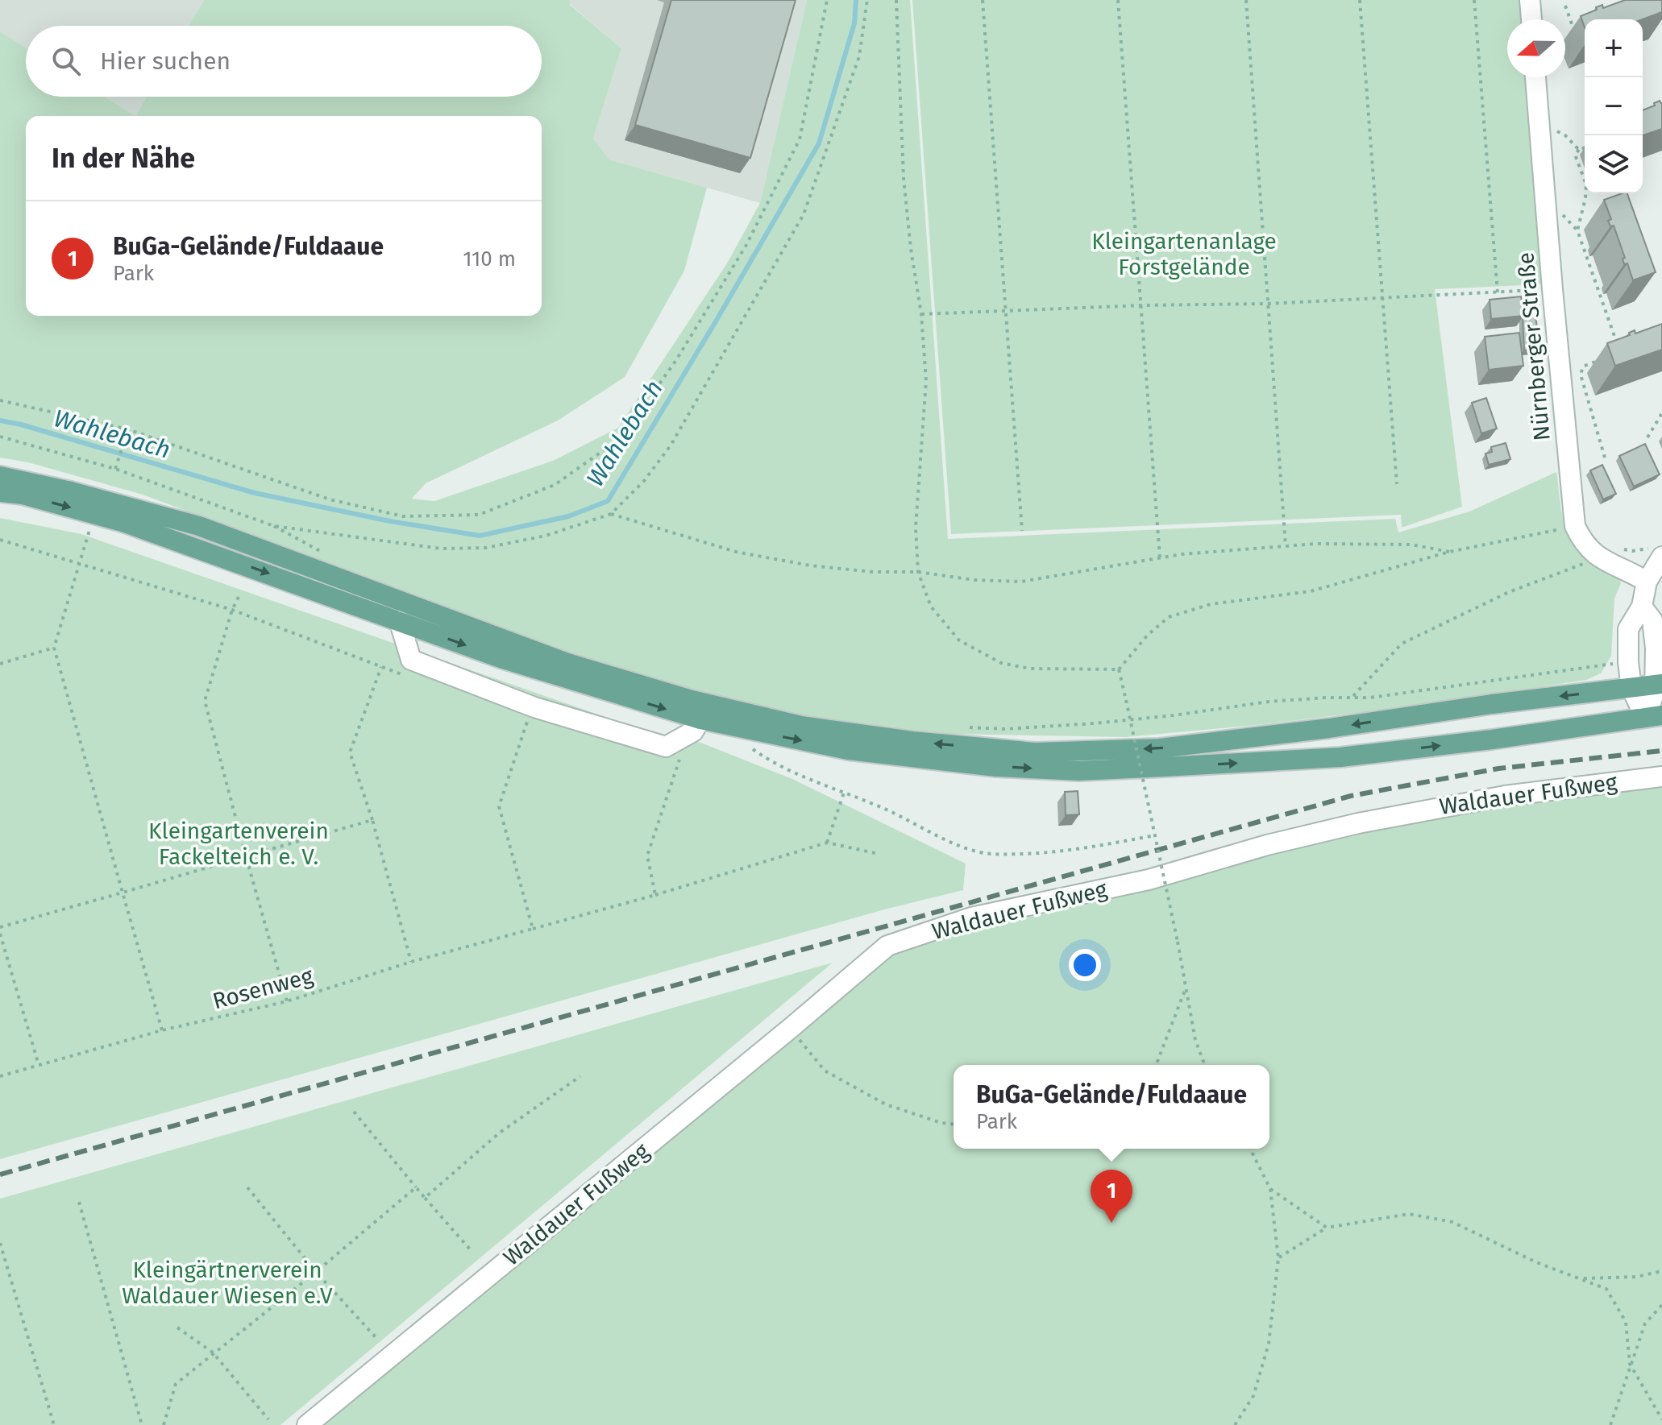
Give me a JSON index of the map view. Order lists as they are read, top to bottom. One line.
{"streets":{"street":["Nürnberger Straße","Waldauer Fußweg"],"path":["Rosenweg"]},"water":["Wahlebach"],"parks":["Kleingartenanlage Forstgelände","Kleingartenverein Fackelteich e. V.","Kleingärtnerverein Waldauer Wiesen e.V"],"north":"left","page":{"map_buttons":["+","−"],"search":"Hier suchen","heading":"In der Nähe","list":[{"mark":"1","name":"BuGa-Gelände/Fuldaaue","note":"Park","value":"110 m"}],"popup":["BuGa-Gelände/Fuldaaue","Park"],"pins":"1"}}
